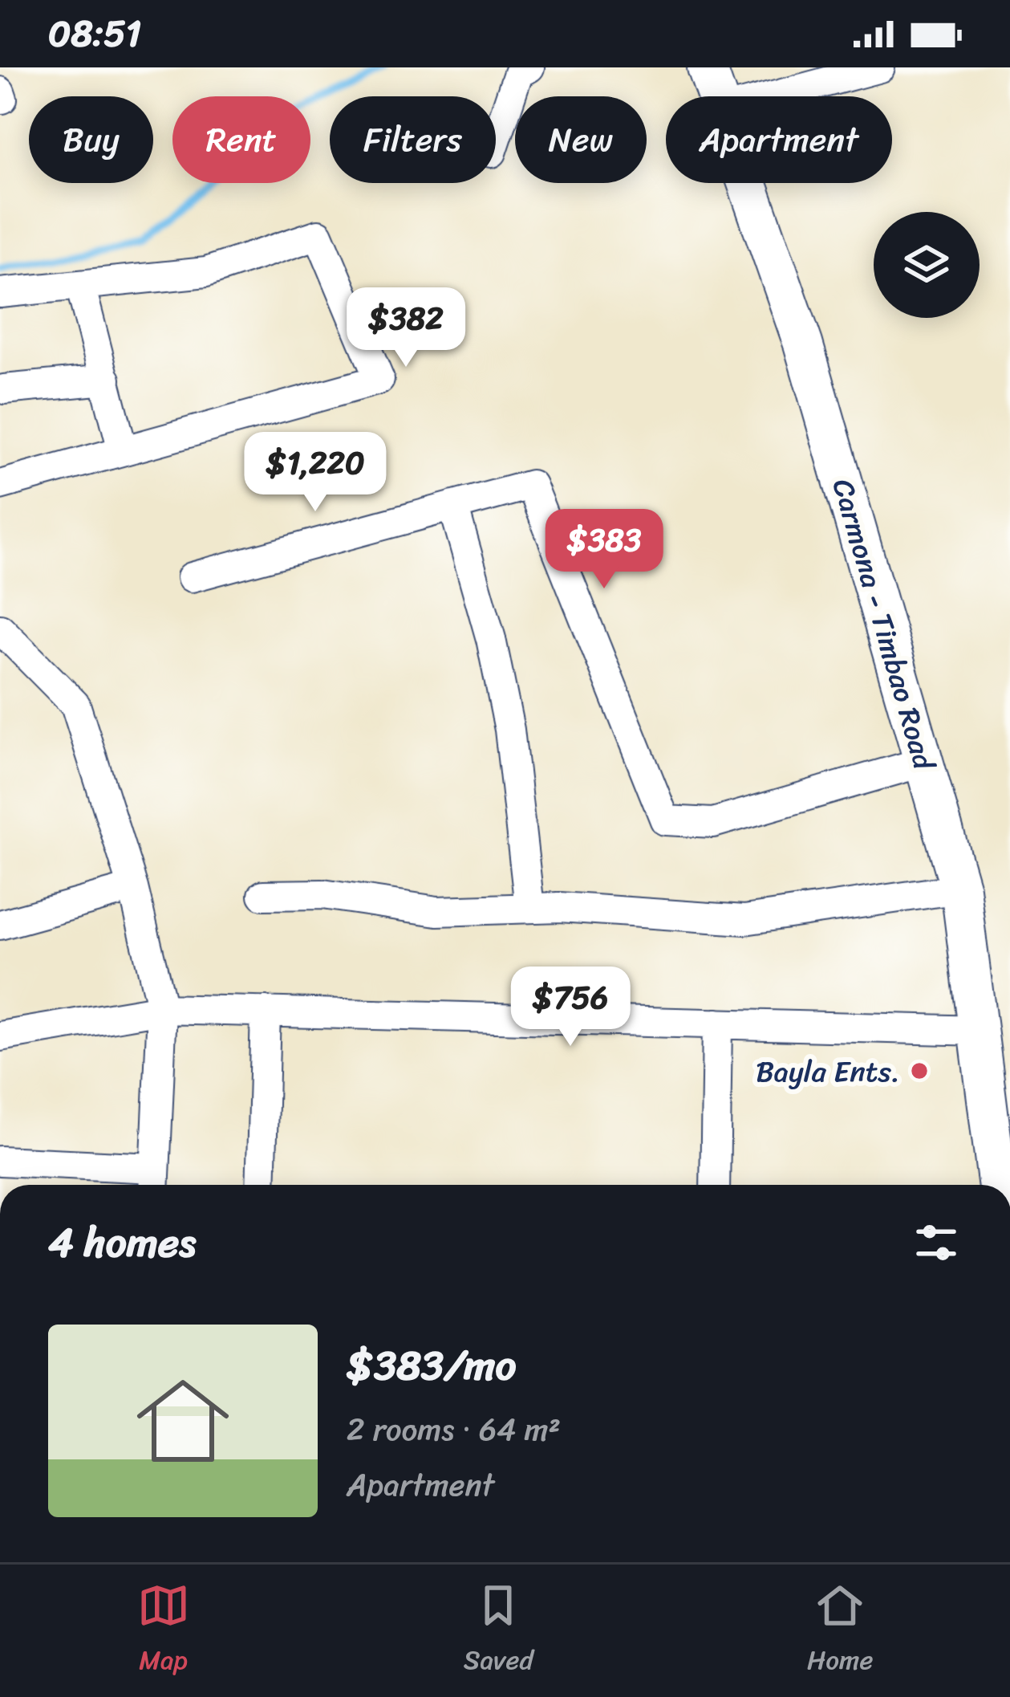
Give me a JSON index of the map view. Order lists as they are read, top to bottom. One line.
{"streets":{"main road":["Carmona - Timbao Road"]},"places":["Bayla Ents."],"page":{"status":"08:51","chip":["Buy","Rent","Filters","New","Apartment"],"price":["$382","$1,220","$383","$756"],"heading":"4 homes","list":[{"name":"$383/mo","note":"2 rooms · 64 m² · Apartment"}],"tabs":["Map","Saved","Home"]}}
